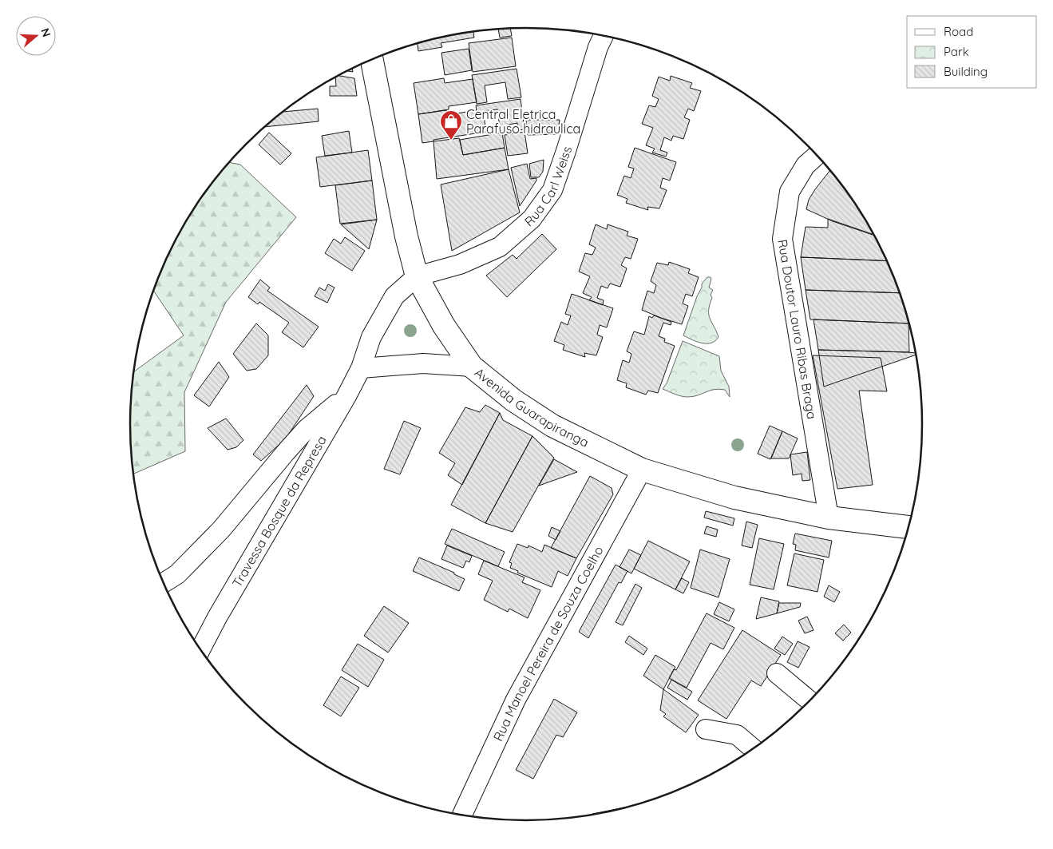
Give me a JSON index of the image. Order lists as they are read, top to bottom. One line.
{"streets":{"main road":["Avenida Guarapiranga"],"street":["Rua Carl Weiss","Rua Doutor Lauro Ribas Braga","Travessa Bosque da Represa","Rua Manoel Pereira de Souza Coelho"]},"crossings":[["Rua Carl Weiss","Avenida Guarapiranga"],["Rua Carl Weiss","Travessa Bosque da Represa"],["Rua Doutor Lauro Ribas Braga","Avenida Guarapiranga"],["Avenida Guarapiranga","Travessa Bosque da Represa"],["Avenida Guarapiranga","Rua Manoel Pereira de Souza Coelho"]],"places":{"shop":["Central Eletrica Parafuso hidraulica"]},"legend":["Road","Park","Building"],"north":"right"}
